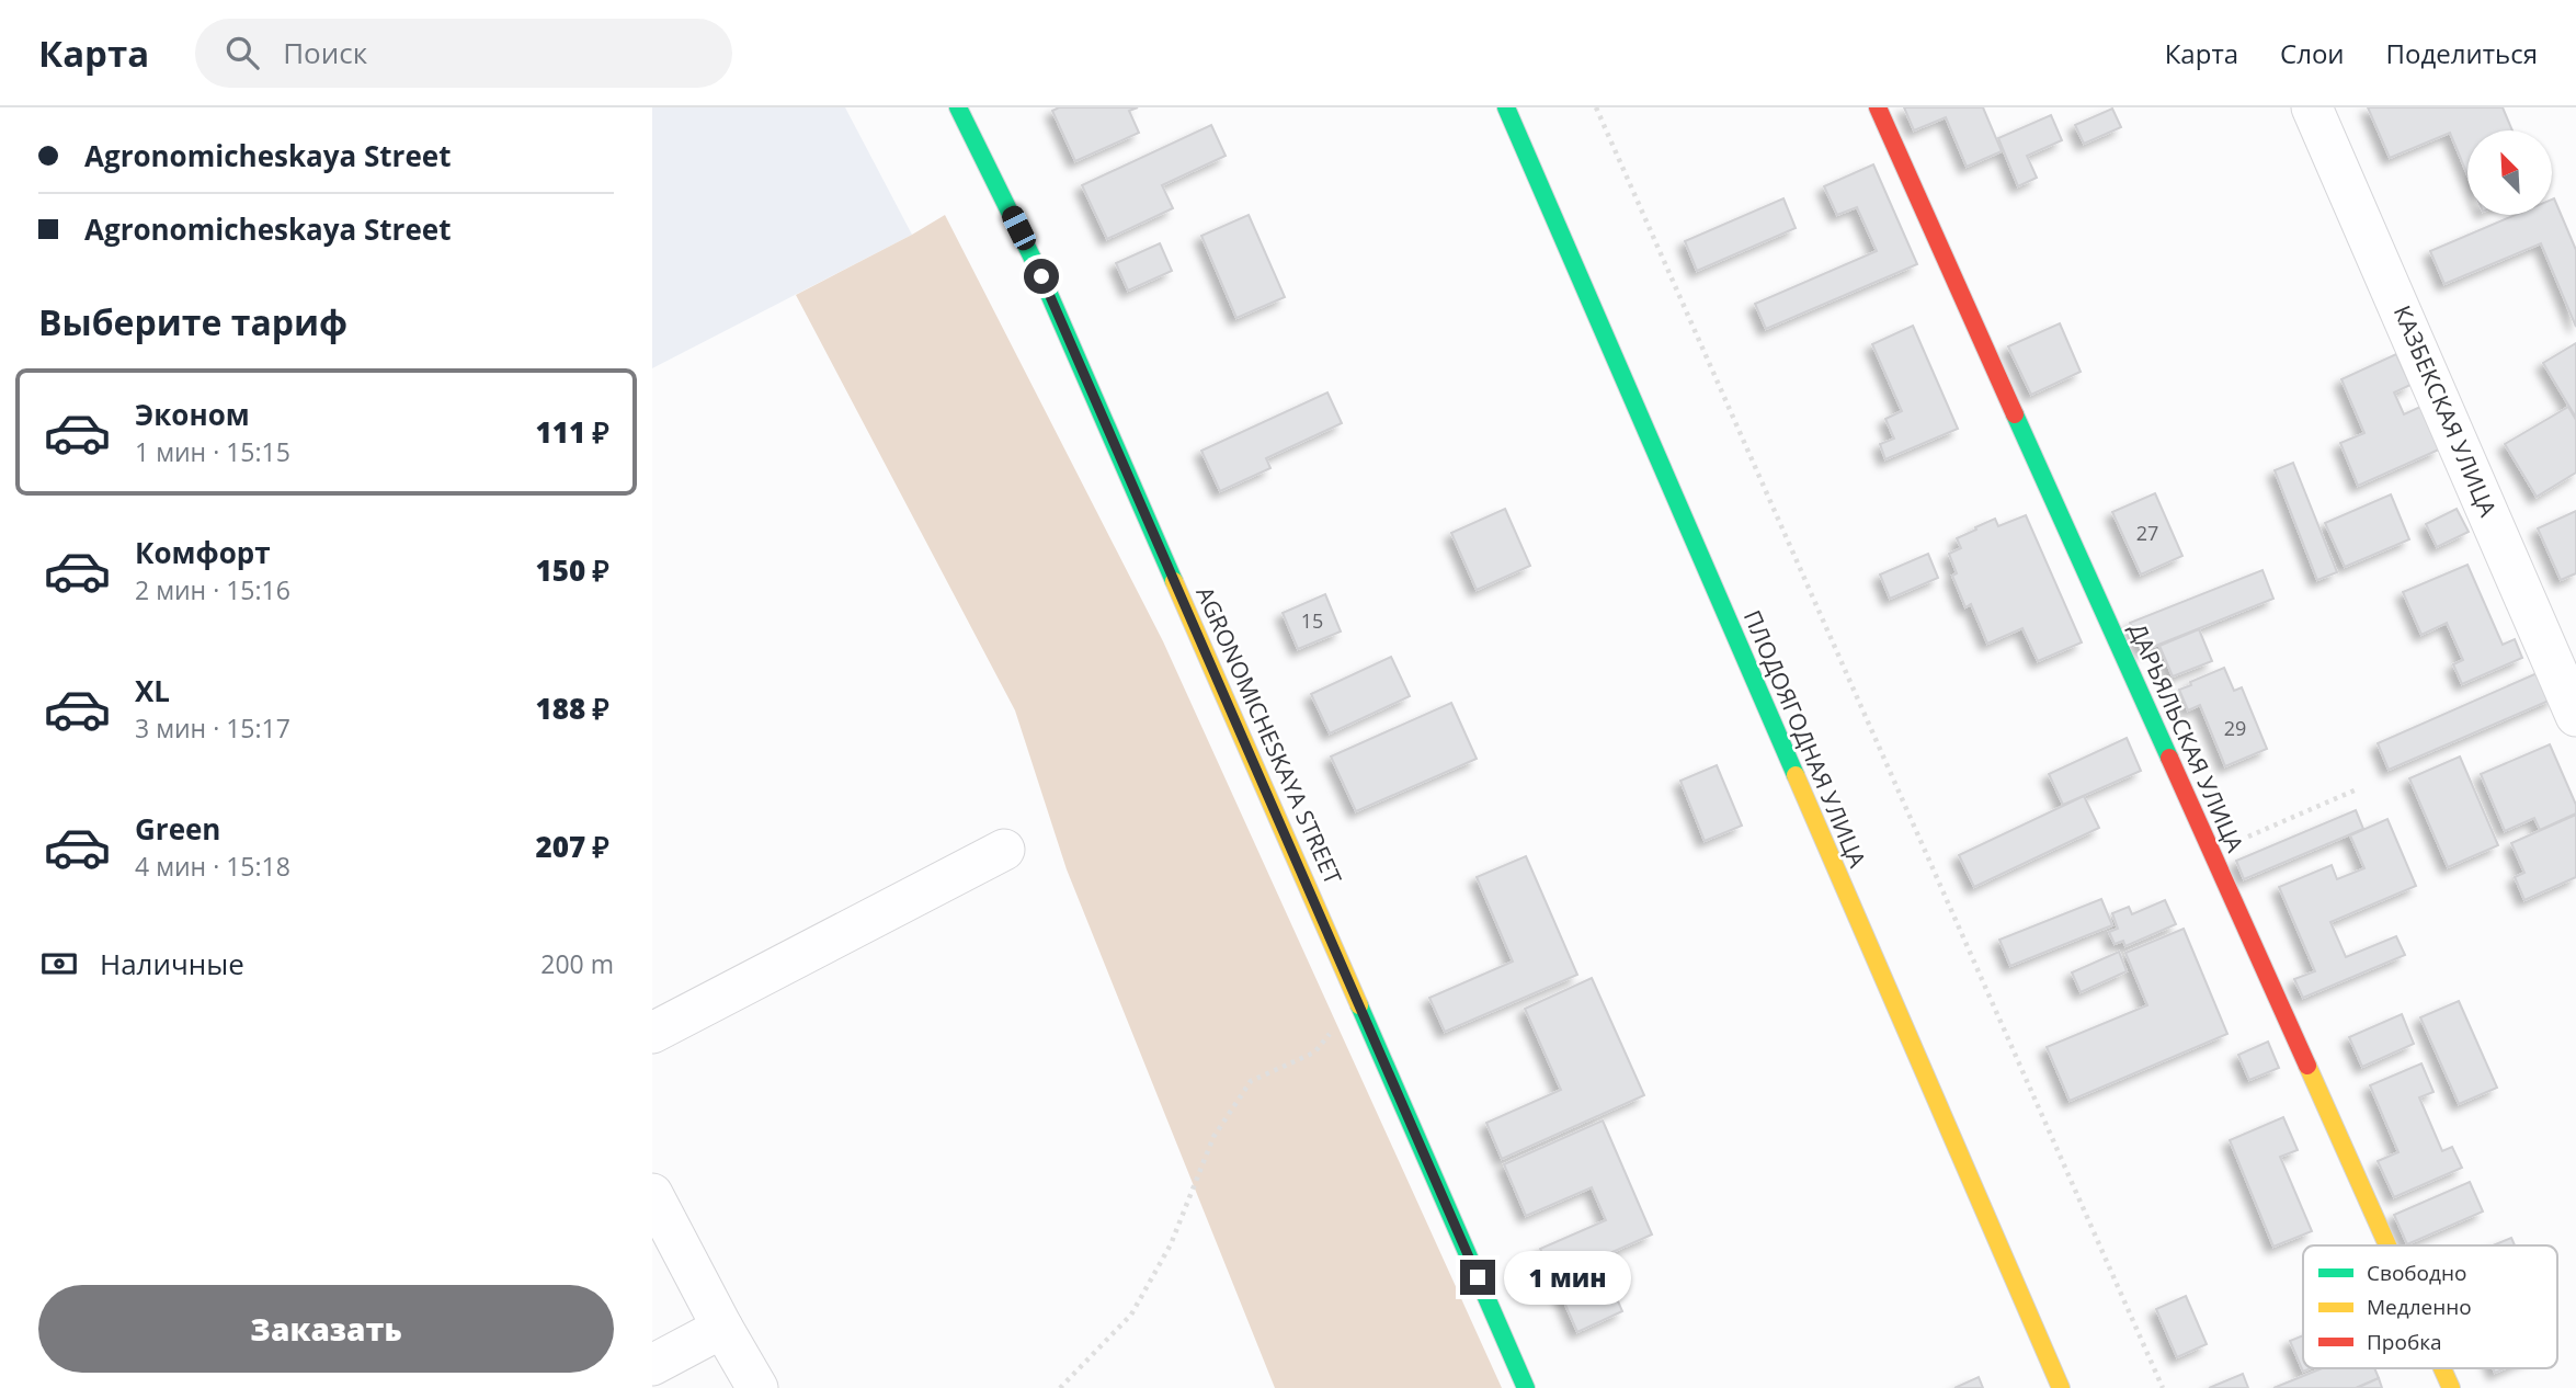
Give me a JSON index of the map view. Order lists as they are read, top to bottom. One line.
{"streets":{"street":["КАЗБЕКСКАЯ УЛИЦА","AGRONOMICHESKAYA STREET","ДАРЬЯЛЬСКАЯ УЛИЦА","ПЛОДОЯГОДНАЯ УЛИЦА"]},"house_numbers":["27","15","29"],"legend":["Свободно","Медленно","Пробка"],"north":"top left","page":{"header":"Карта","search":"Поиск","nav":["Карта","Слои","Поделиться"],"banner":["Agronomicheskaya Street","Agronomicheskaya Street"],"heading":"Выберите тариф","list":[{"name":"Эконом","note":"1 мин · 15:15","value":"111 ₽"},{"name":"Комфорт","note":"2 мин · 15:16","value":"150 ₽"},{"name":"XL","note":"3 мин · 15:17","value":"188 ₽"},{"name":"Green","note":"4 мин · 15:18","value":"207 ₽"}],"pay":["Наличные","200 m"],"bubble":"1 мин","buttons":"Заказать"}}
